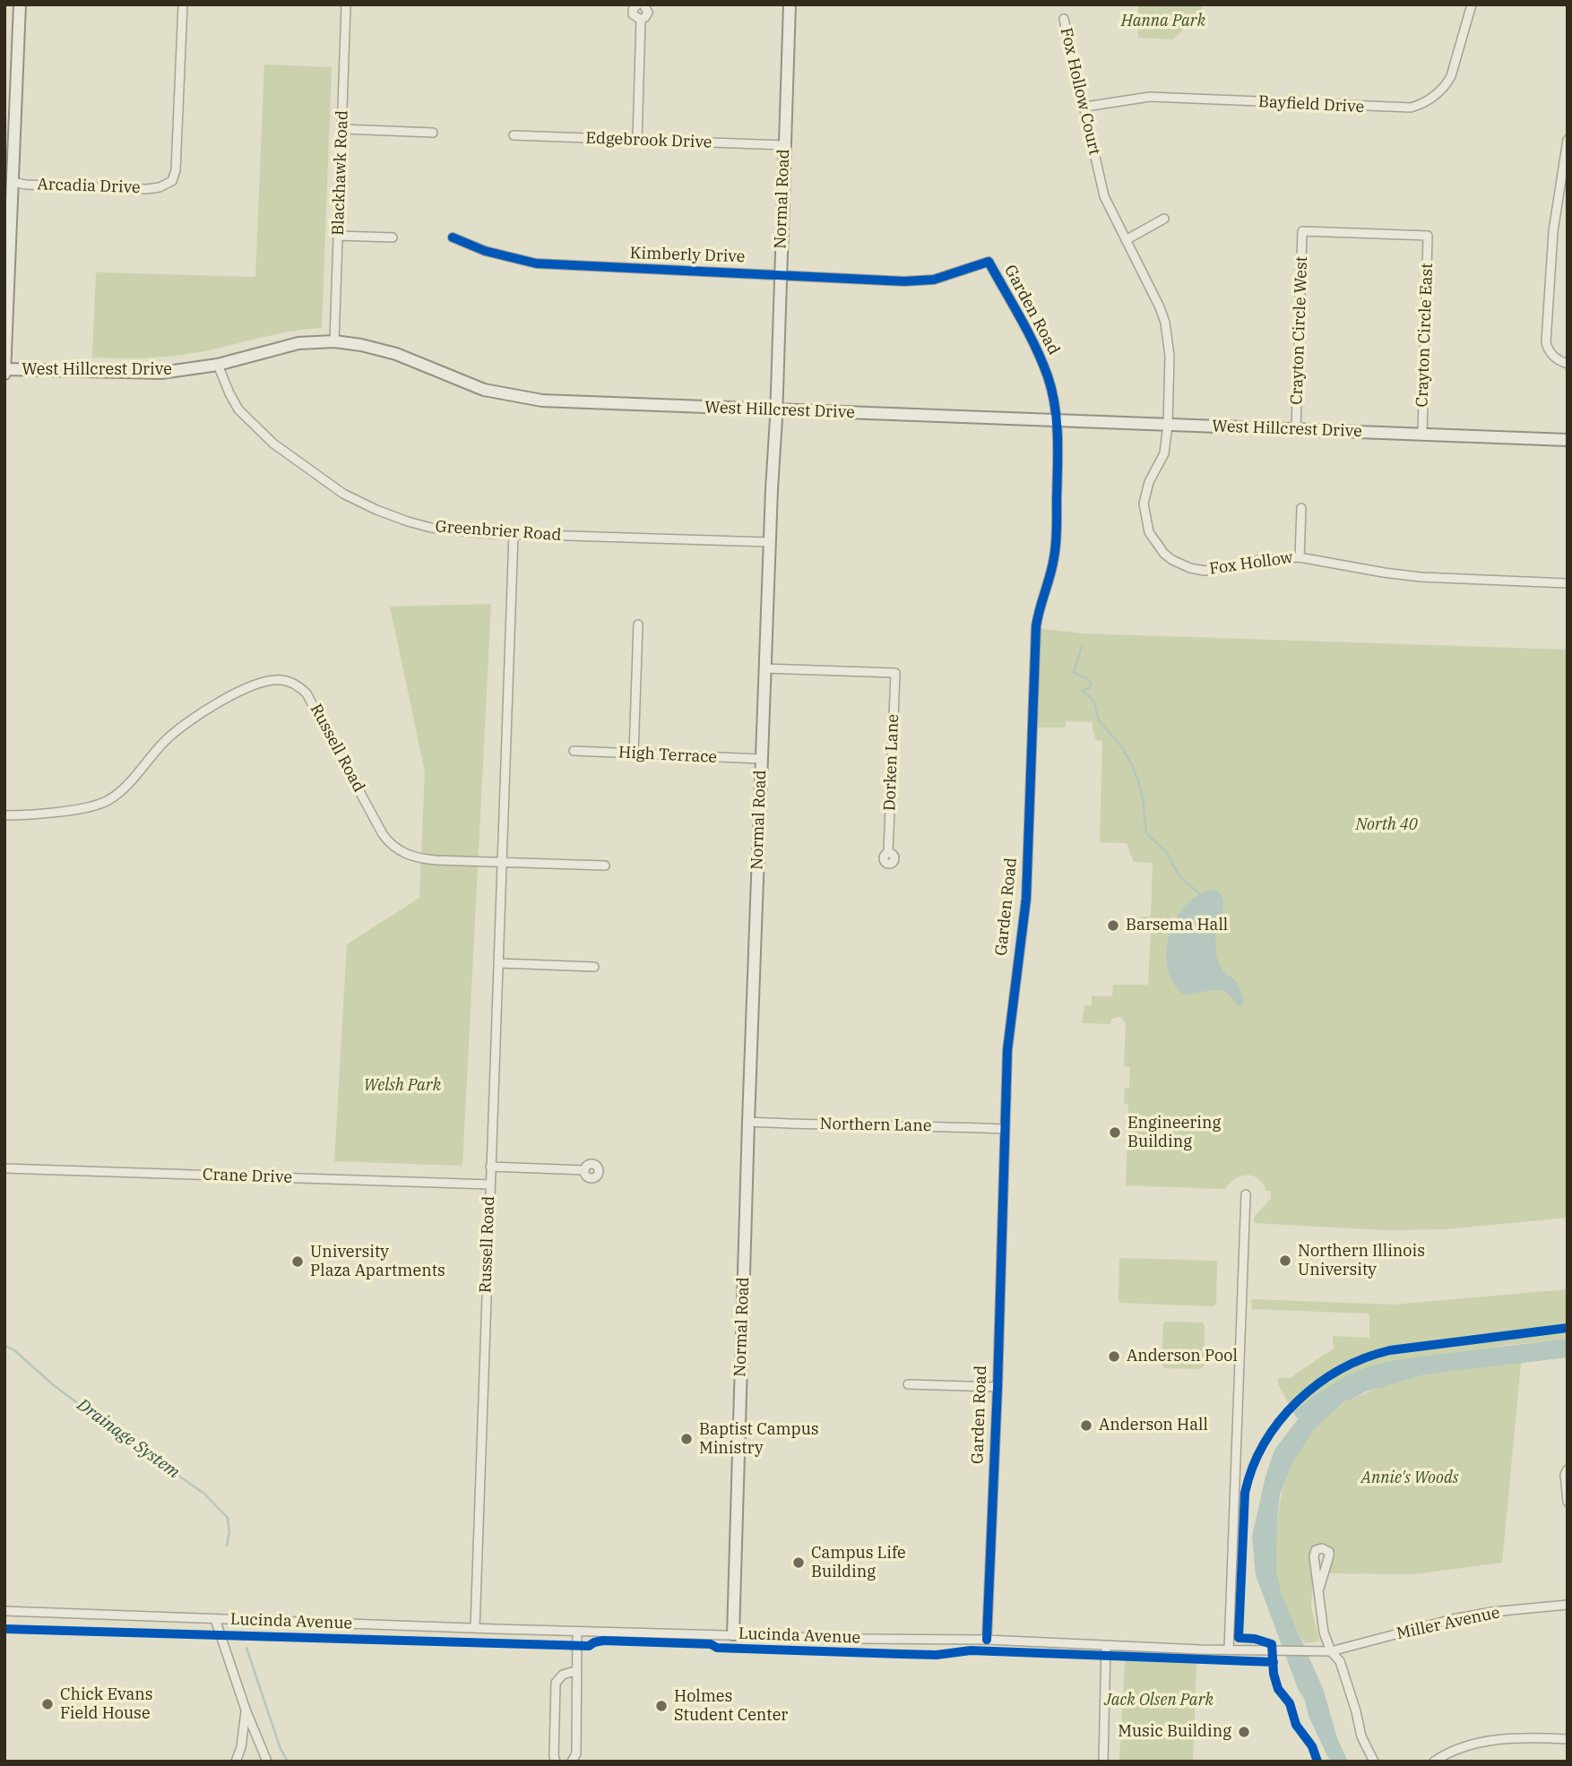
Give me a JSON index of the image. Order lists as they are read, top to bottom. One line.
{"streets":{"street":["Fox Hollow Court","Bayfield Drive","Edgebrook Drive","Blackhawk Road","Arcadia Drive","Normal Road","Kimberly Drive","Garden Road","Crayton Circle West","Crayton Circle East","West Hillcrest Drive","Greenbrier Road","Fox Hollow","Russell Road","High Terrace","Dorken Lane","Northern Lane","Crane Drive","Lucinda Avenue","Miller Avenue"]},"crossings":[["Fox Hollow Court","Bayfield Drive"],["Fox Hollow Court","Fox Hollow"],["Edgebrook Drive","Normal Road"],["Blackhawk Road","West Hillcrest Drive"],["Normal Road","Kimberly Drive"],["Normal Road","West Hillcrest Drive"],["Normal Road","Greenbrier Road"],["Normal Road","High Terrace"],["Normal Road","Dorken Lane"],["Normal Road","Northern Lane"],["Normal Road","Lucinda Avenue"],["Kimberly Drive","Garden Road"],["Garden Road","West Hillcrest Drive"],["Garden Road","Northern Lane"],["Garden Road","Lucinda Avenue"],["Crayton Circle West","Crayton Circle East"],["Crayton Circle West","West Hillcrest Drive"],["Crayton Circle East","West Hillcrest Drive"],["West Hillcrest Drive","Greenbrier Road"],["West Hillcrest Drive","Fox Hollow"],["Greenbrier Road","Russell Road"],["Russell Road","Crane Drive"],["Russell Road","Lucinda Avenue"],["Lucinda Avenue","Miller Avenue"]],"water":["Drainage System"],"parks":["Hanna Park","North 40","Welsh Park","Annie's Woods","Jack Olsen Park"],"places":["Barsema Hall","Engineering Building","Northern Illinois University","University Plaza Apartments","Anderson Pool","Anderson Hall","Baptist Campus Ministry","Campus Life Building","Chick Evans Field House","Holmes Student Center","Music Building"]}
